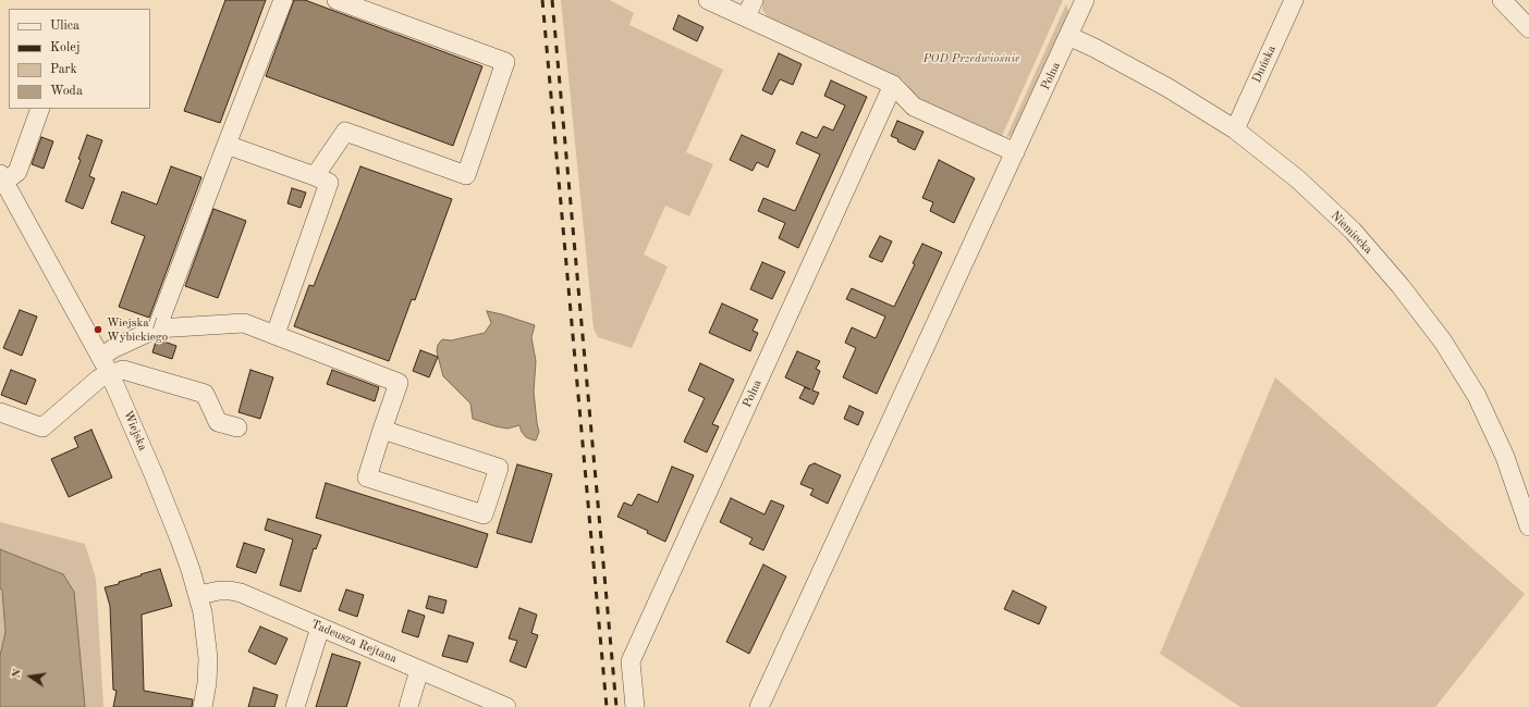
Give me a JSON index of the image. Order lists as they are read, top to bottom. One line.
{"streets":{"street":["Duńska","Polna","Niemiecka","Wiejska","Tadeusza Rejtana"]},"crossings":[["Duńska","Niemiecka"],["Polna","Niemiecka"],["Wiejska","Tadeusza Rejtana"]],"parks":["POD Przedwiośnie"],"places":["Wiejska / Wybickiego"],"legend":["Ulica","Kolej","Park","Woda"],"north":"left"}
